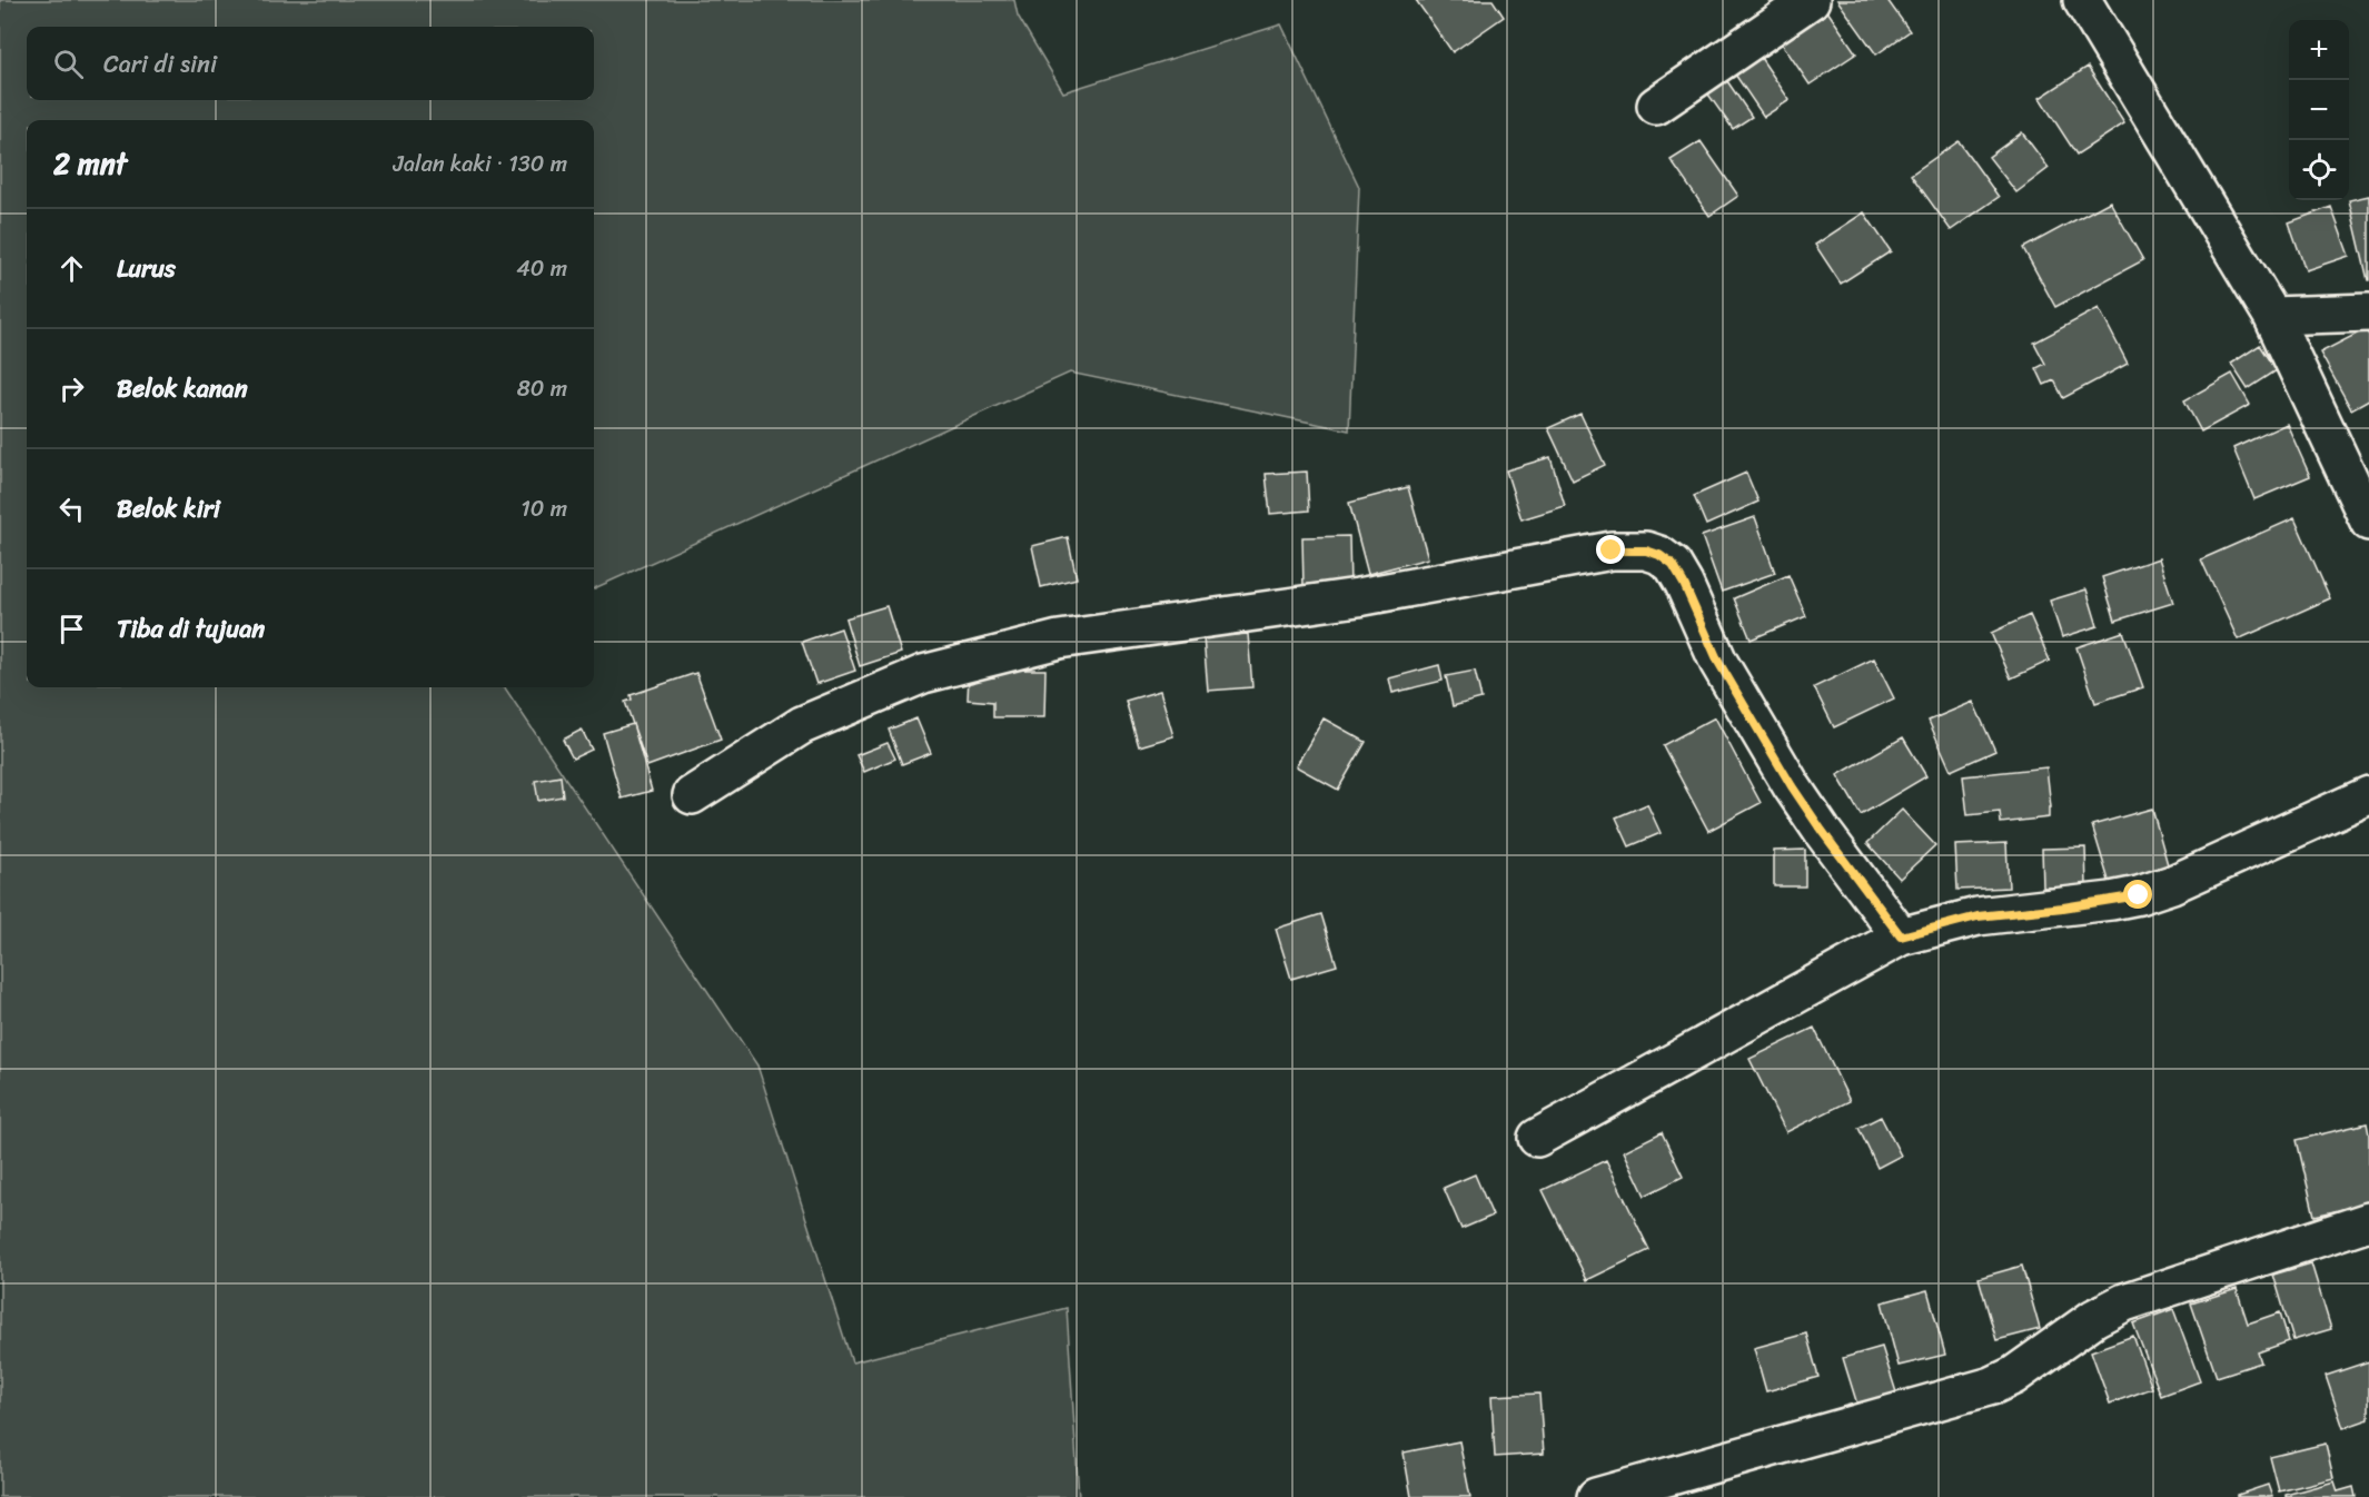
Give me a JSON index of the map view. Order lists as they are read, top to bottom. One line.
{"page":{"map_buttons":["+","−"],"search":"Cari di sini","heading":["2 mnt","Jalan kaki · 130 m"],"list":[["Lurus","40 m"],["Belok kanan","80 m"],["Belok kiri","10 m"],"Tiba di tujuan"]}}
